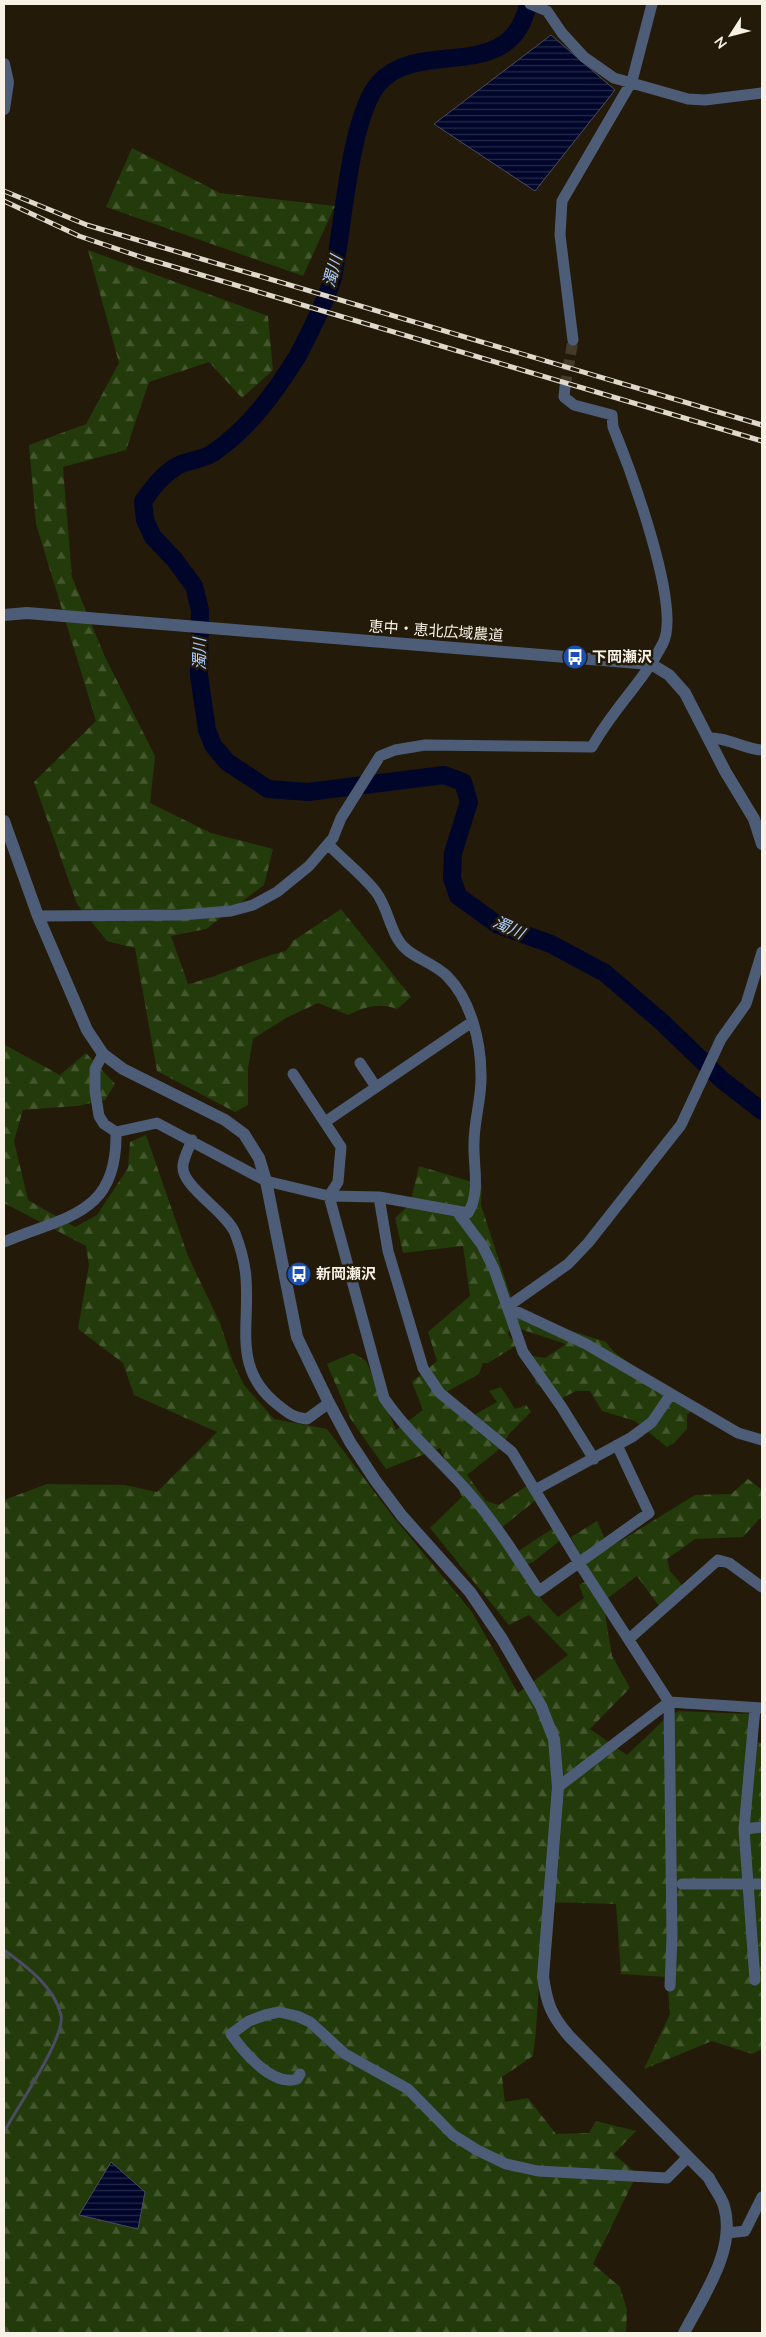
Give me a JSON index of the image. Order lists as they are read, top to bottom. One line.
{"streets":{"street":["恵中・恵北広域農道"]},"water":["濁川"],"places":{"bus stop":["下岡瀬沢","新岡瀬沢"]},"north":"bottom left"}
